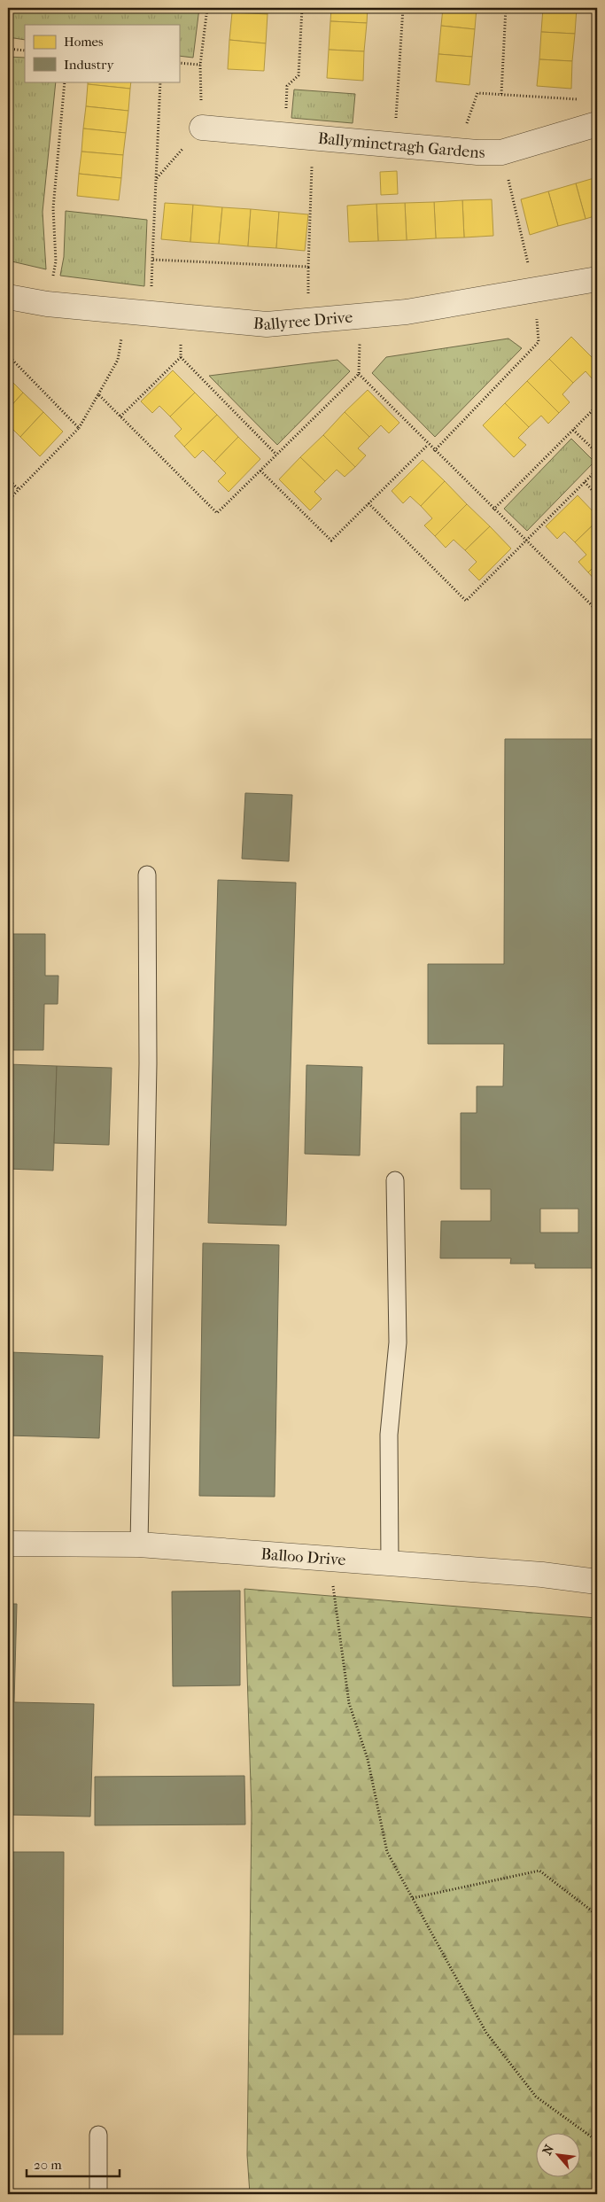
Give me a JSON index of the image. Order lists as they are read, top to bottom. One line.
{"streets":{"street":["Ballyminetragh Gardens","Ballyree Drive","Balloo Drive"]},"legend":["Homes","Industry"],"scale_bar":"20 m","north":"top left"}
